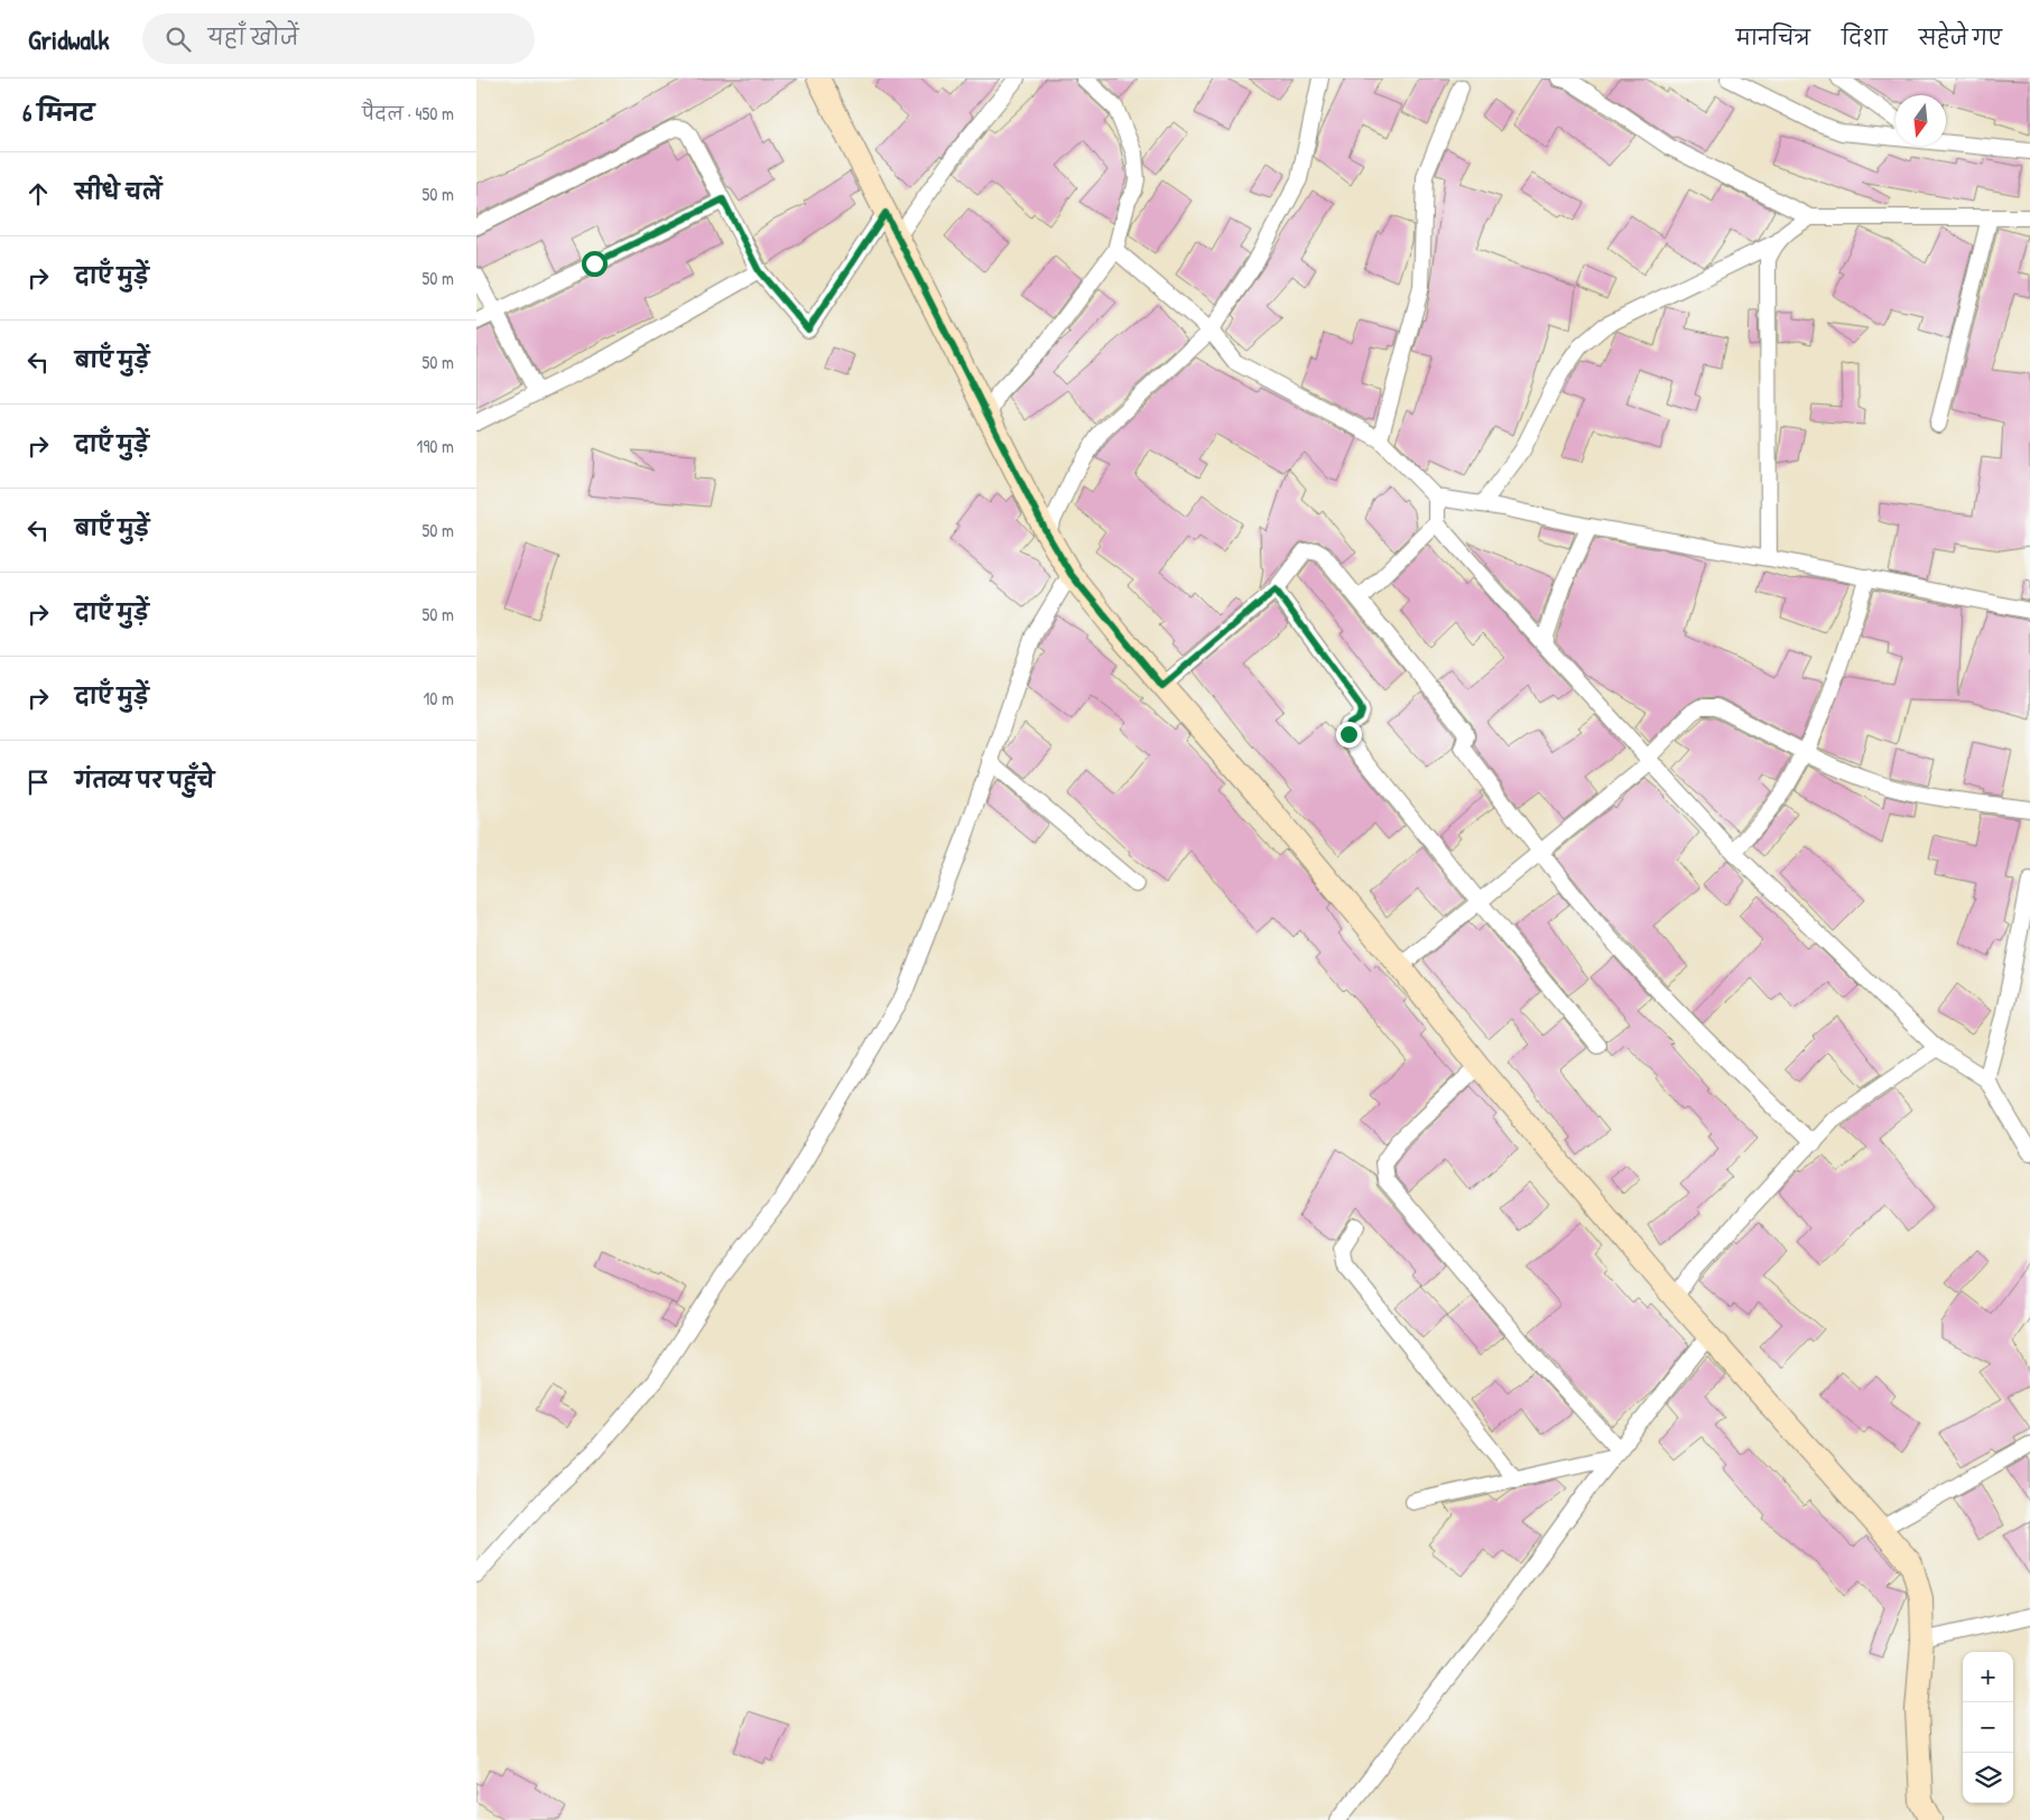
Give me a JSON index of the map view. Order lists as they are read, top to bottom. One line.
{"north":"bottom","page":{"header":"Gridwalk","search":"यहाँ खोजें","nav":["मानचित्र","दिशा","सहेजे गए"],"heading":["6 मिनट","पैदल · 450 m"],"list":[["सीधे चलें","50 m"],["दाएँ मुड़ें","50 m"],["बाएँ मुड़ें","50 m"],["दाएँ मुड़ें","190 m"],["बाएँ मुड़ें","50 m"],["दाएँ मुड़ें","50 m"],["दाएँ मुड़ें","10 m"],"गंतव्य पर पहुँचे"],"map_buttons":["+","−"]}}
